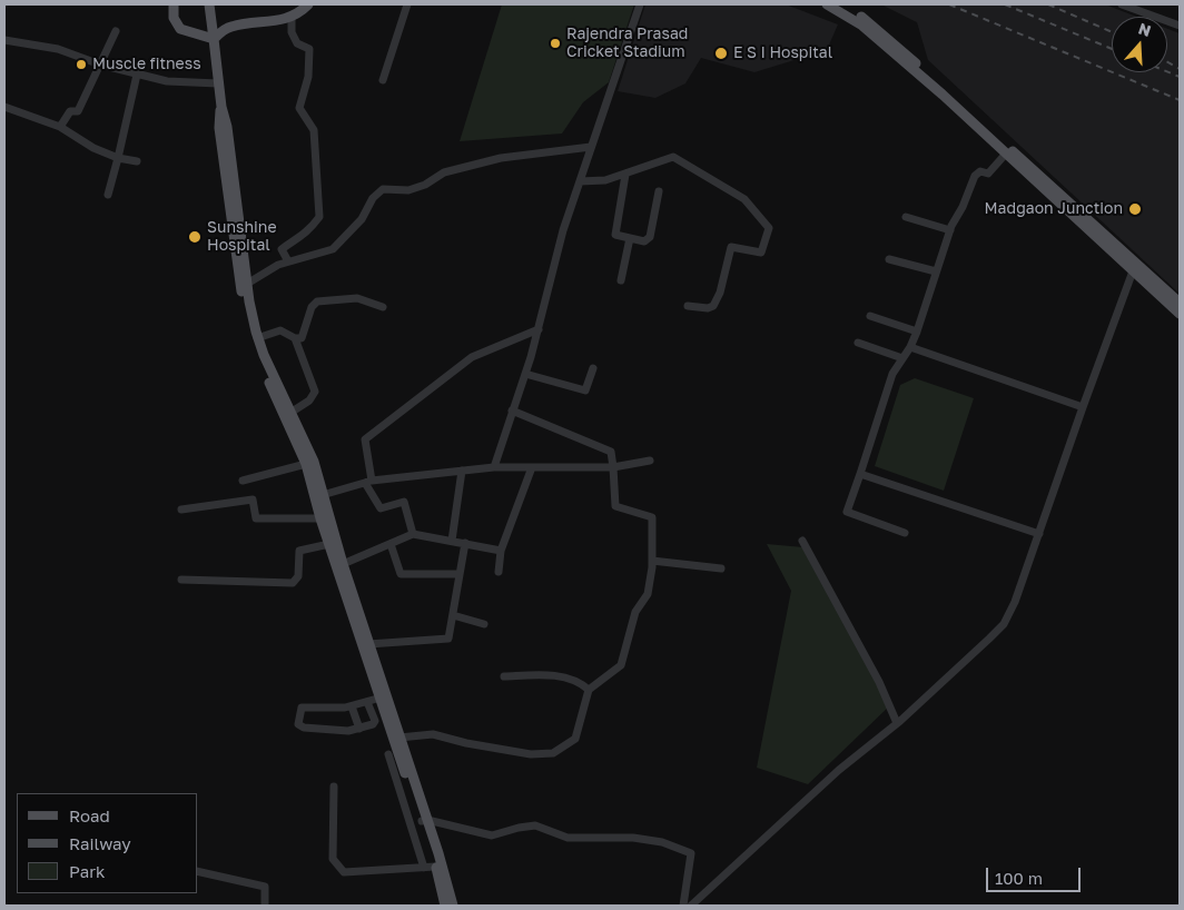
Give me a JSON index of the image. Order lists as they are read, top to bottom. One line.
{"places":["Rajendra Prasad Cricket Stadium","E S I Hospital","Muscle fitness","Madgaon Junction","Sunshine Hospital"],"legend":["Road","Railway","Park"],"scale_bar":"100 m","north":"top"}
